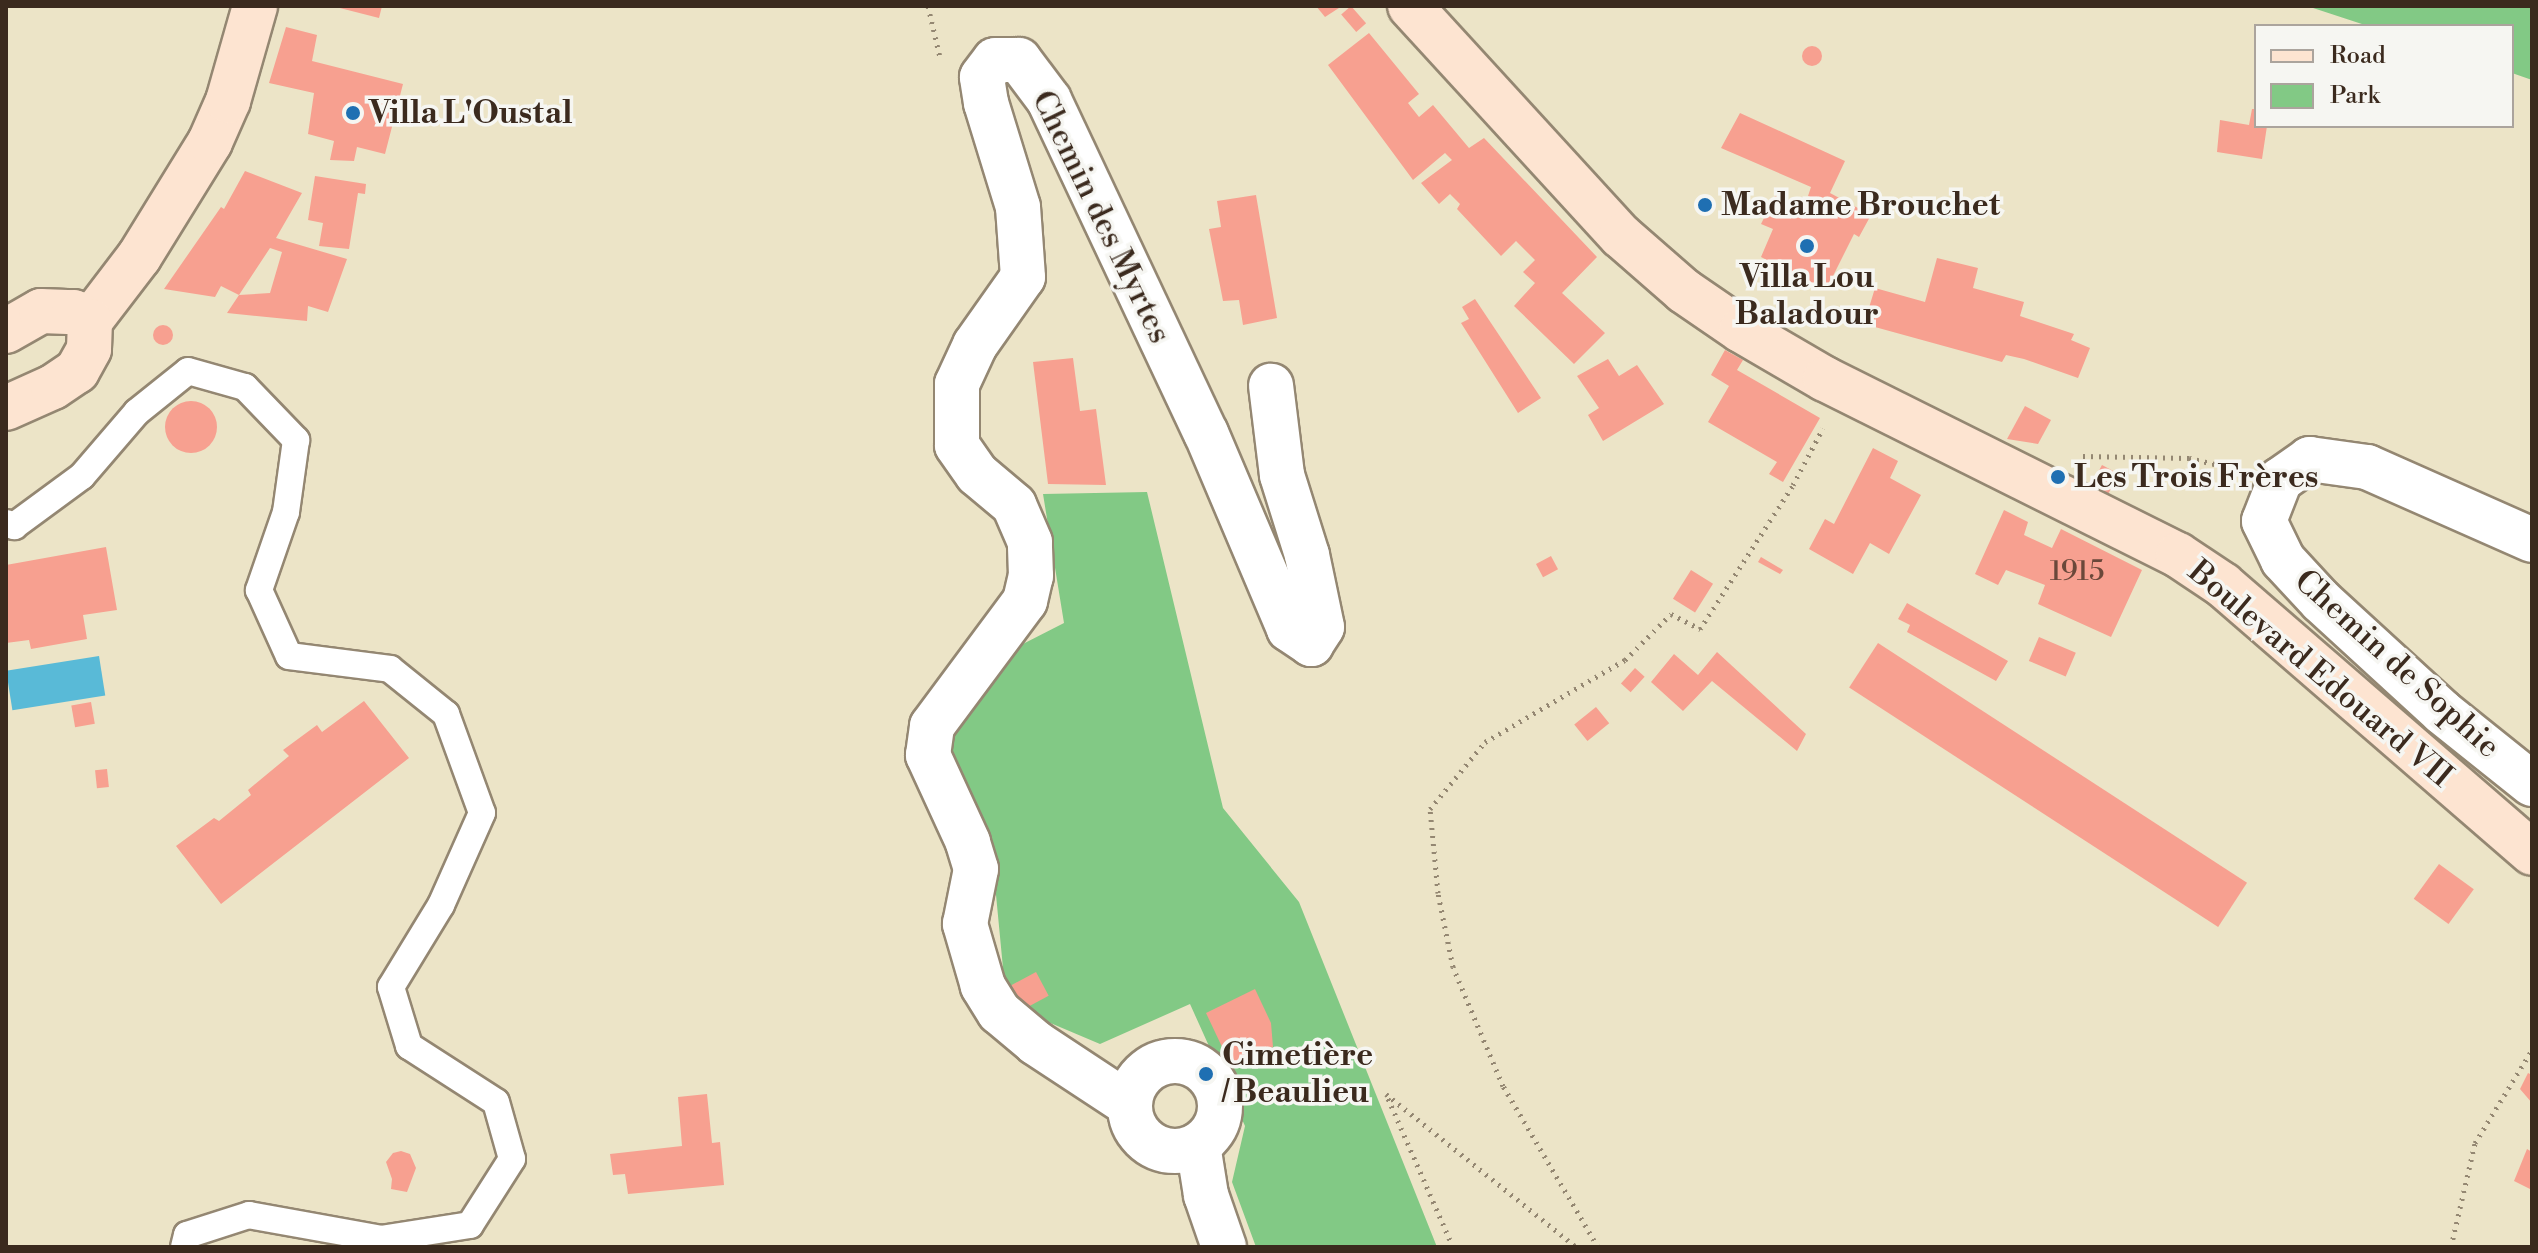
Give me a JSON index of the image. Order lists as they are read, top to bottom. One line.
{"streets":{"street":["Chemin des Myrtes","Chemin de Sophie","Boulevard Edouard VII"]},"places":["Villa L'Oustal","Madame Brouchet","Villa Lou Baladour","Les Trois Frères","Cimetière / Beaulieu"],"house_numbers":["1915"],"legend":["Road","Park"]}
